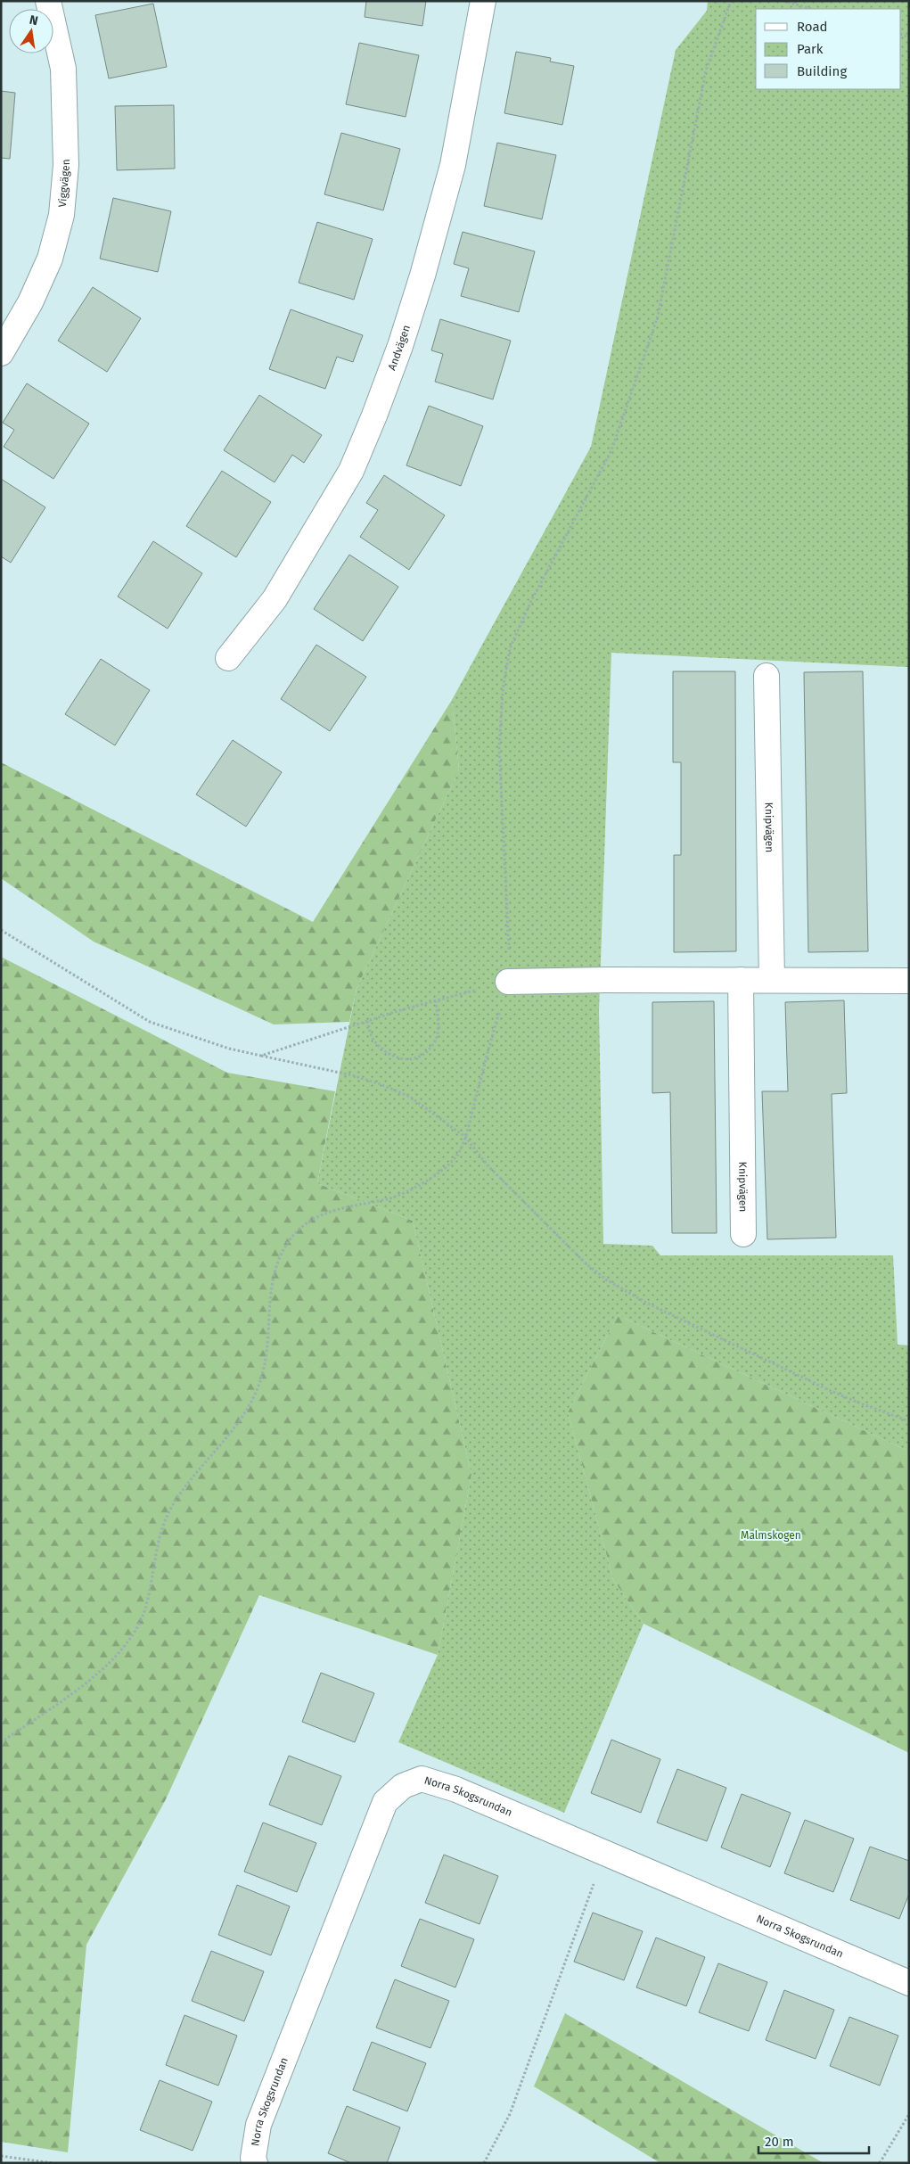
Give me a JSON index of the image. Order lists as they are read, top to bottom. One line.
{"streets":{"street":["Viggvägen","Andvägen","Knipvägen","Norra Skogsrundan"]},"parks":["Malmskogen"],"legend":["Road","Park","Building"],"scale_bar":"20 m","north":"top"}
